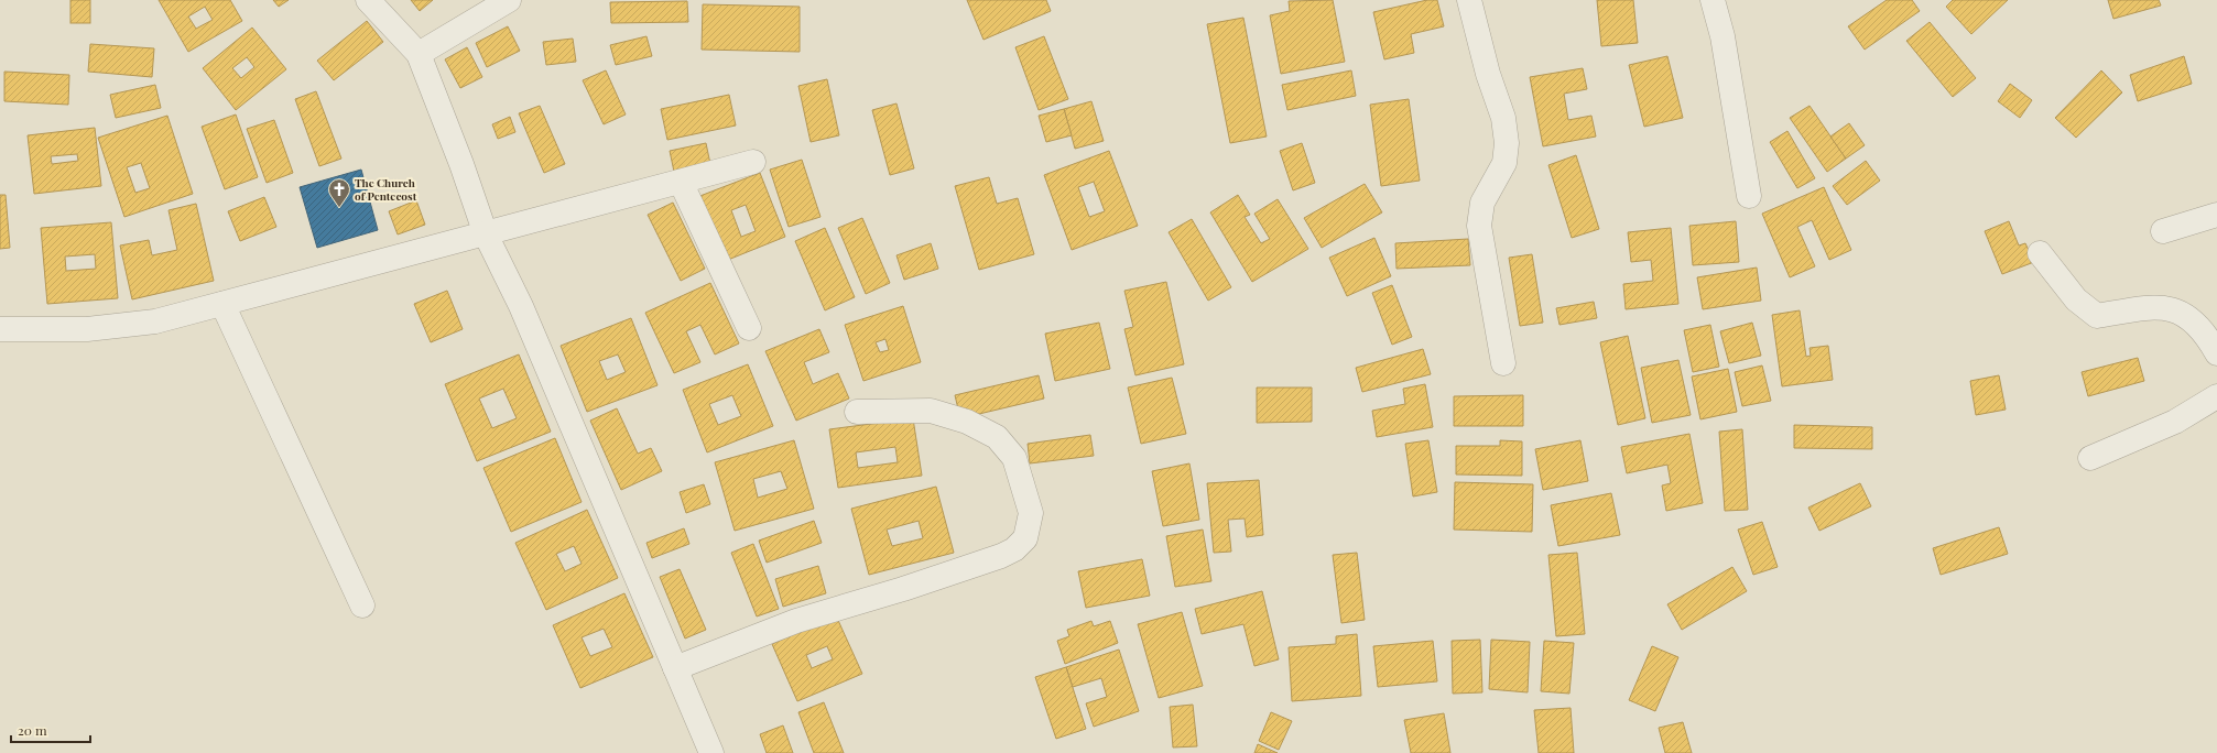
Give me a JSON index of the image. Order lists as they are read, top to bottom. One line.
{"places":{"church":["The Church of Pentecost"]},"scale_bar":"20 m"}
